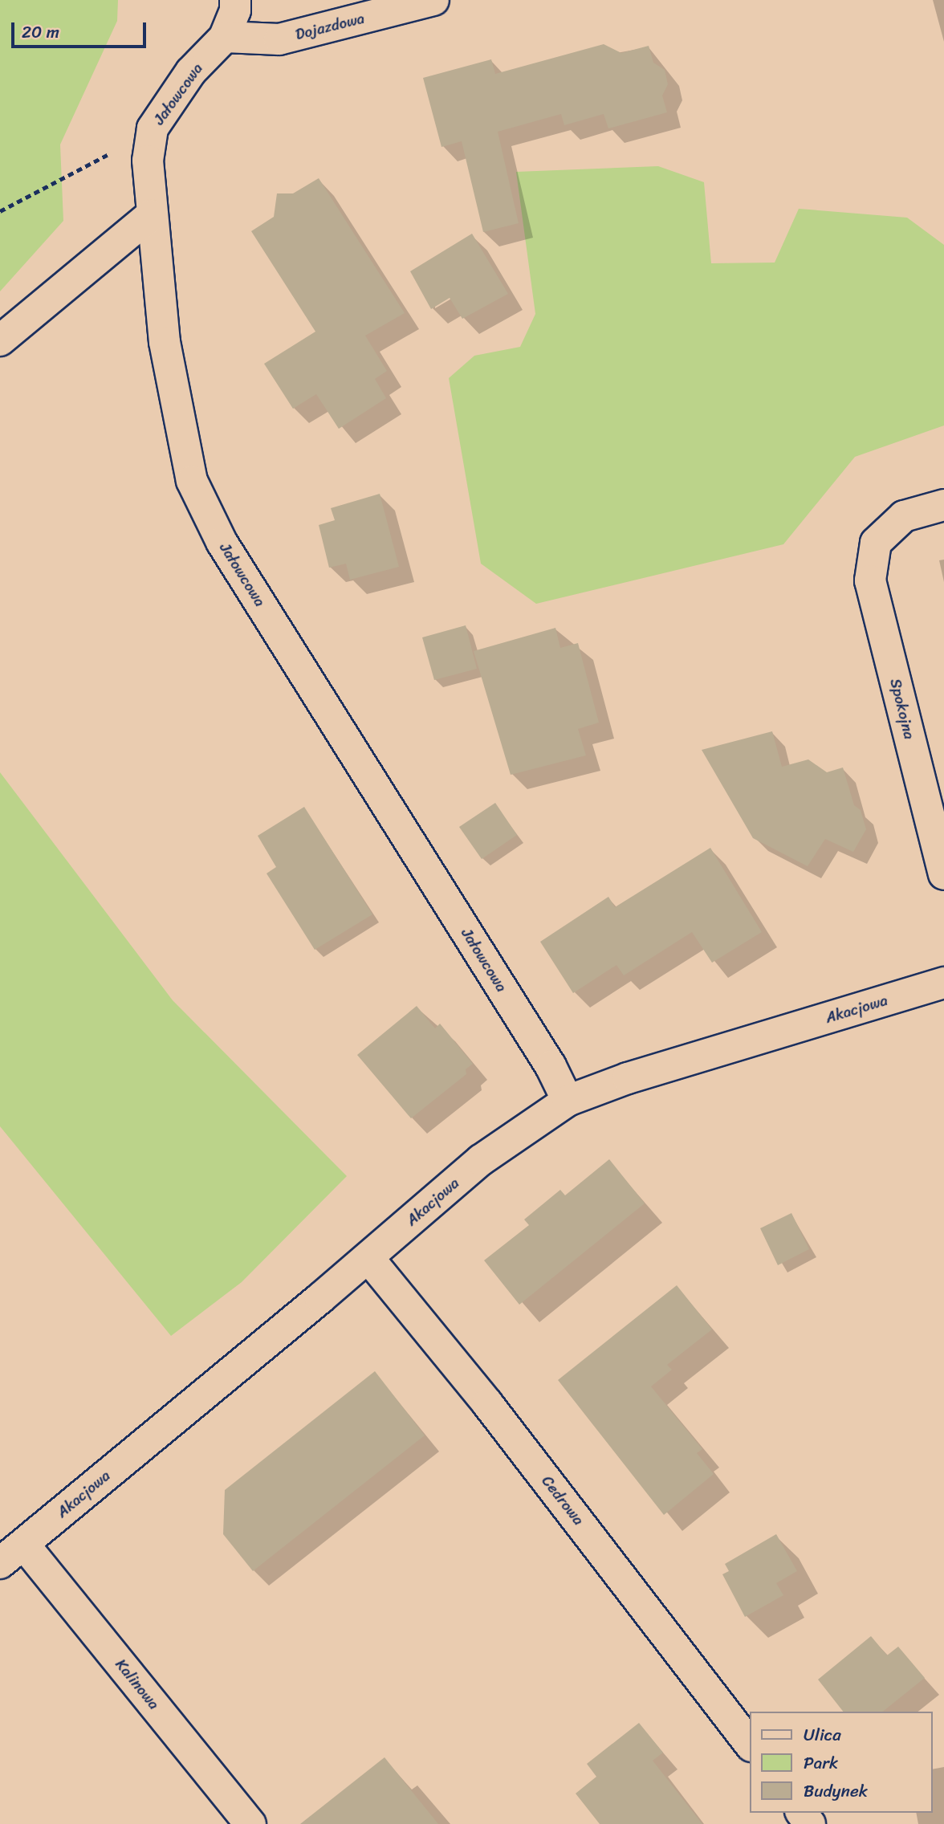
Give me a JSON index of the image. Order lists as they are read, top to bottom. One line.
{"streets":{"street":["Dojazdowa","Jałowcowa","Spokojna","Akacjowa","Cedrowa","Kalinowa"]},"crossings":[["Dojazdowa","Jałowcowa"],["Jałowcowa","Akacjowa"],["Akacjowa","Cedrowa"],["Akacjowa","Kalinowa"]],"legend":["Ulica","Park","Budynek"],"scale_bar":"20 m"}
